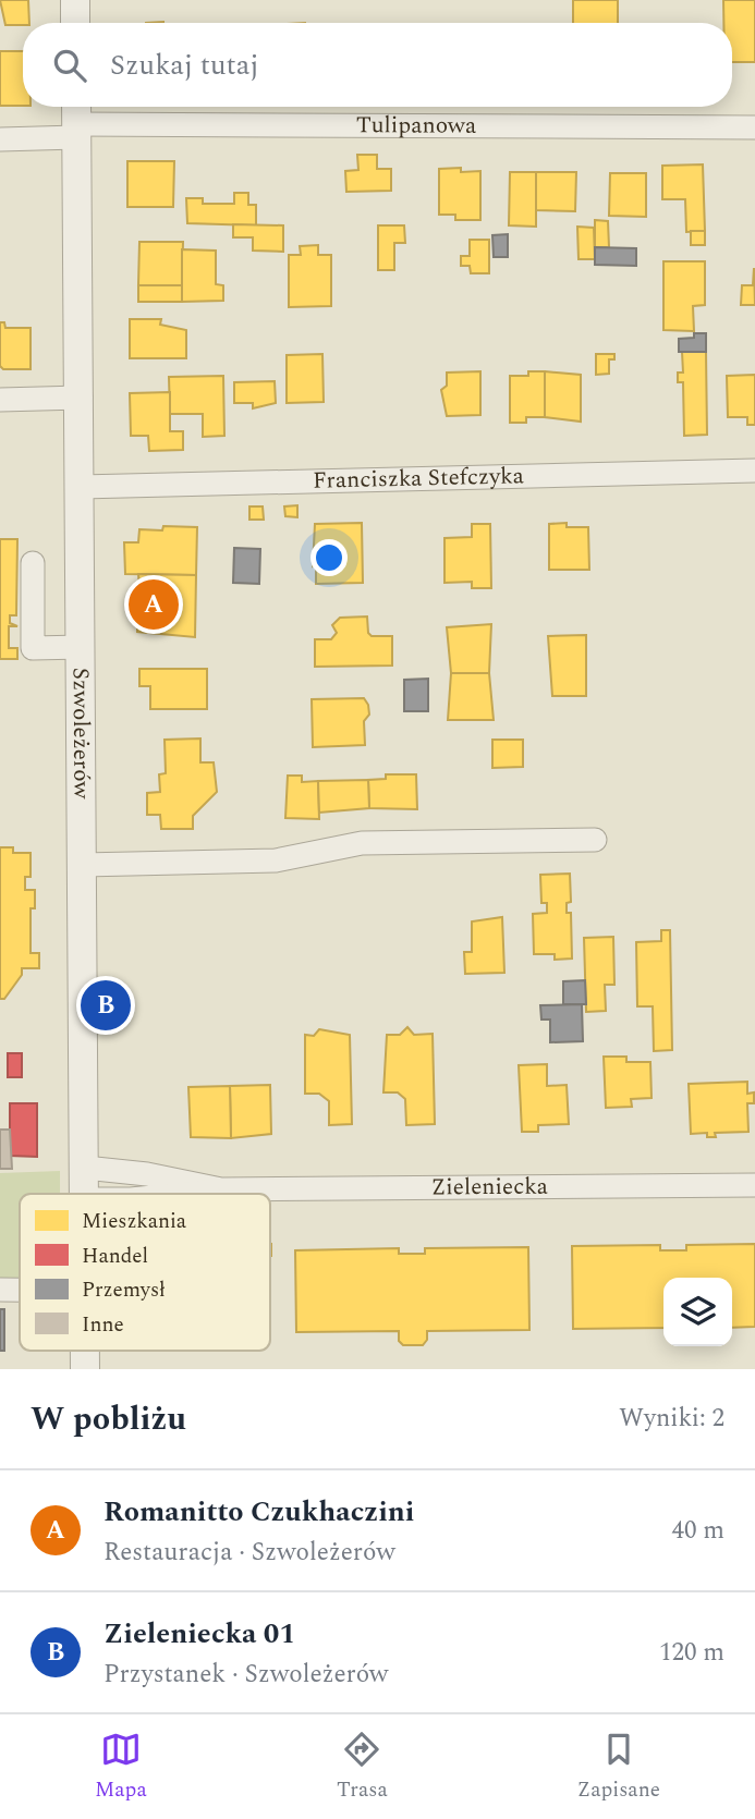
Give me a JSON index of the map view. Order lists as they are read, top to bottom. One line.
{"streets":{"street":["Tulipanowa","Franciszka Stefczyka","Szwoleżerów","Zieleniecka"]},"crossings":[["Tulipanowa","Szwoleżerów"],["Franciszka Stefczyka","Szwoleżerów"],["Szwoleżerów","Zieleniecka"]],"legend":["Mieszkania","Handel","Przemysł","Inne"],"page":{"search":"Szukaj tutaj","pins":["A","B"],"heading":["W pobliżu","Wyniki: 2"],"list":[{"mark":"A","name":"Romanitto Czukhaczini","note":"Restauracja · Szwoleżerów","value":"40 m"},{"mark":"B","name":"Zieleniecka 01","note":"Przystanek · Szwoleżerów","value":"120 m"}],"nav":["Mapa","Trasa","Zapisane"]}}
